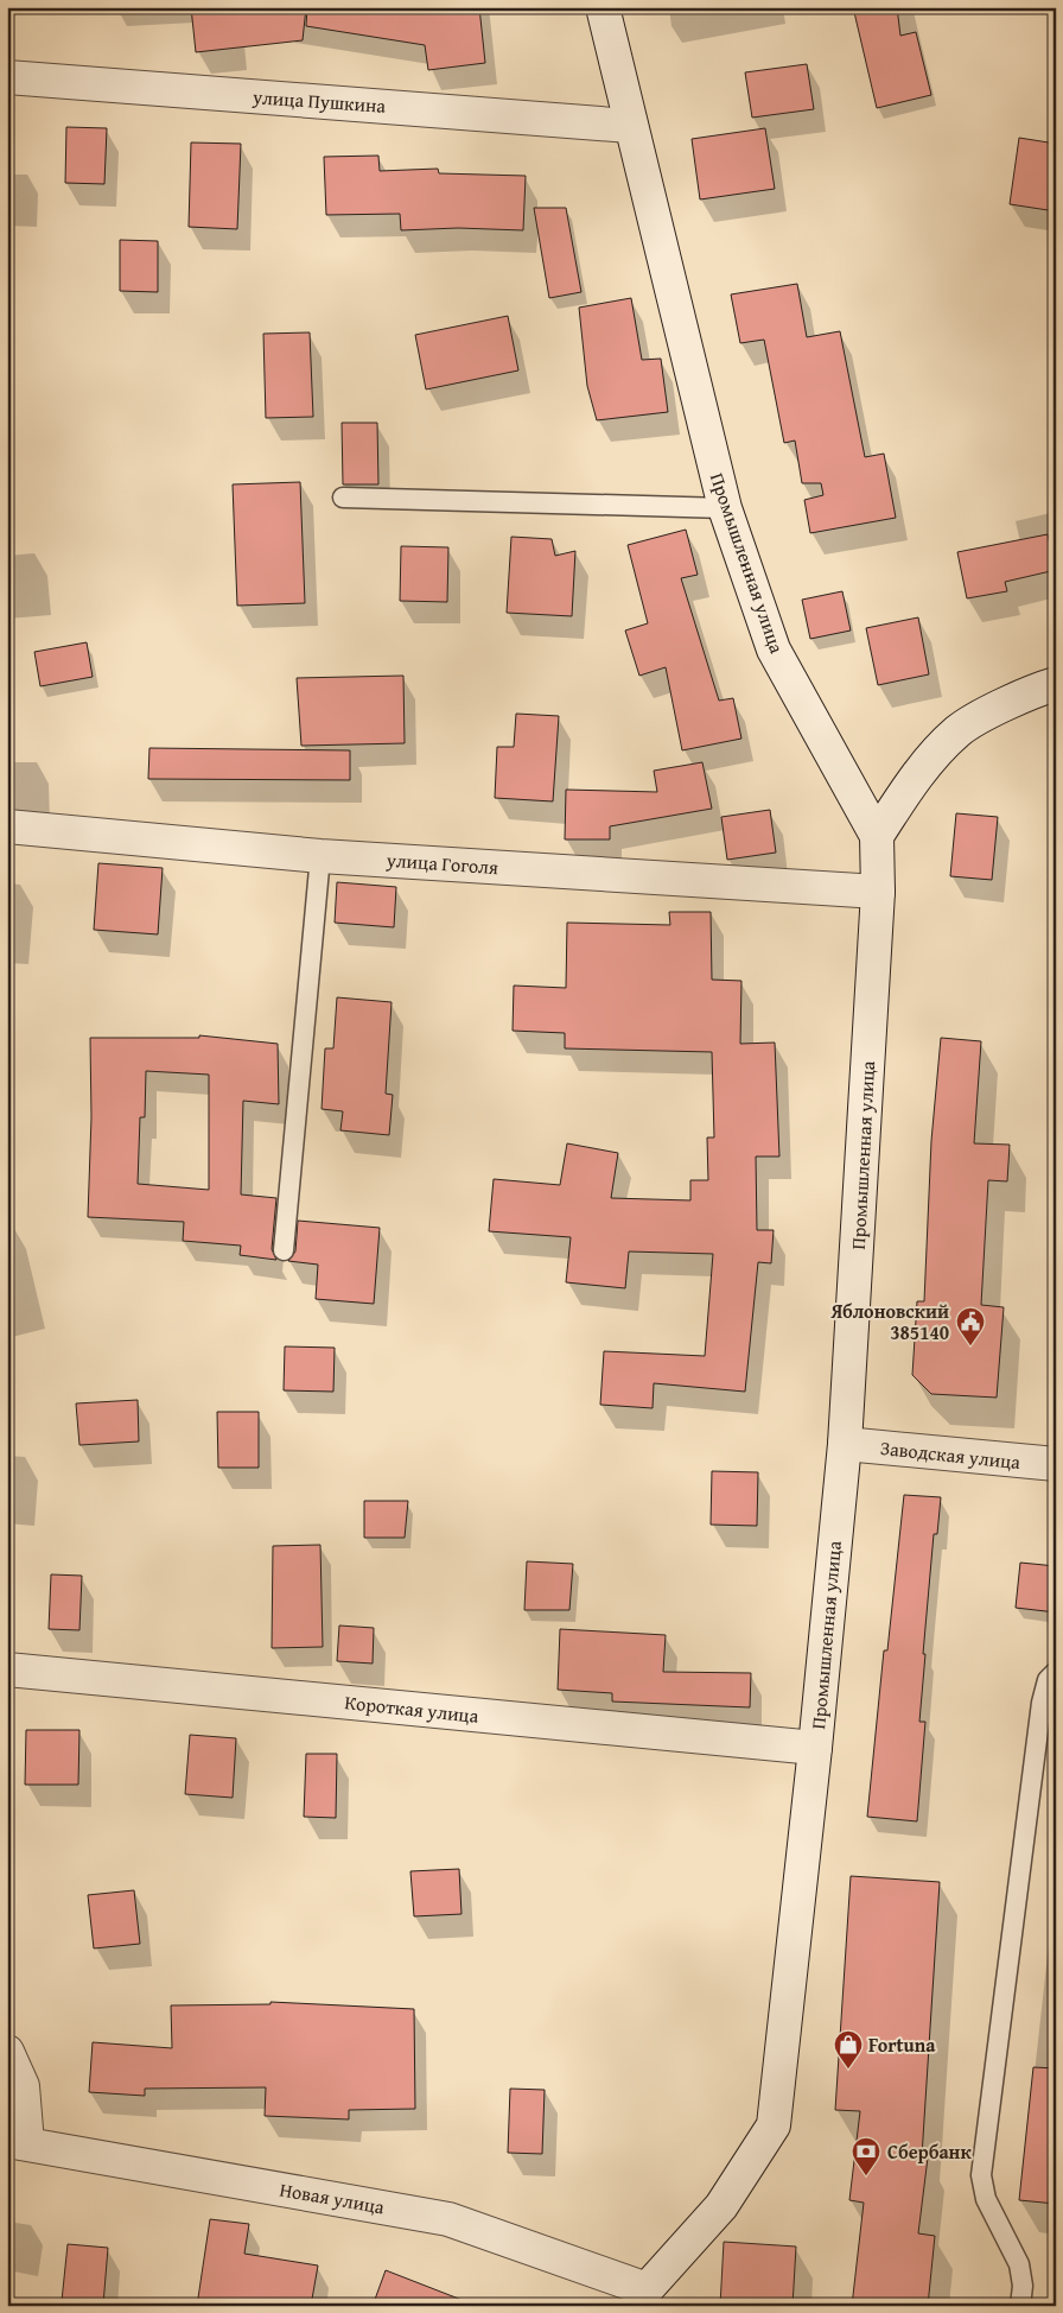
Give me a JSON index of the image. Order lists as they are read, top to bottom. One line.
{"streets":{"street":["улица Пушкина","Промышленная улица","улица Гоголя","Заводская улица","Короткая улица","Новая улица"]},"crossings":[["улица Пушкина","Промышленная улица"],["Промышленная улица","улица Гоголя"],["Промышленная улица","Заводская улица"],["Промышленная улица","Короткая улица"],["Промышленная улица","Новая улица"]],"places":{"public building":["Яблоновский 385140"],"shop":["Fortuna"],"bank":["Сбербанк"]}}
